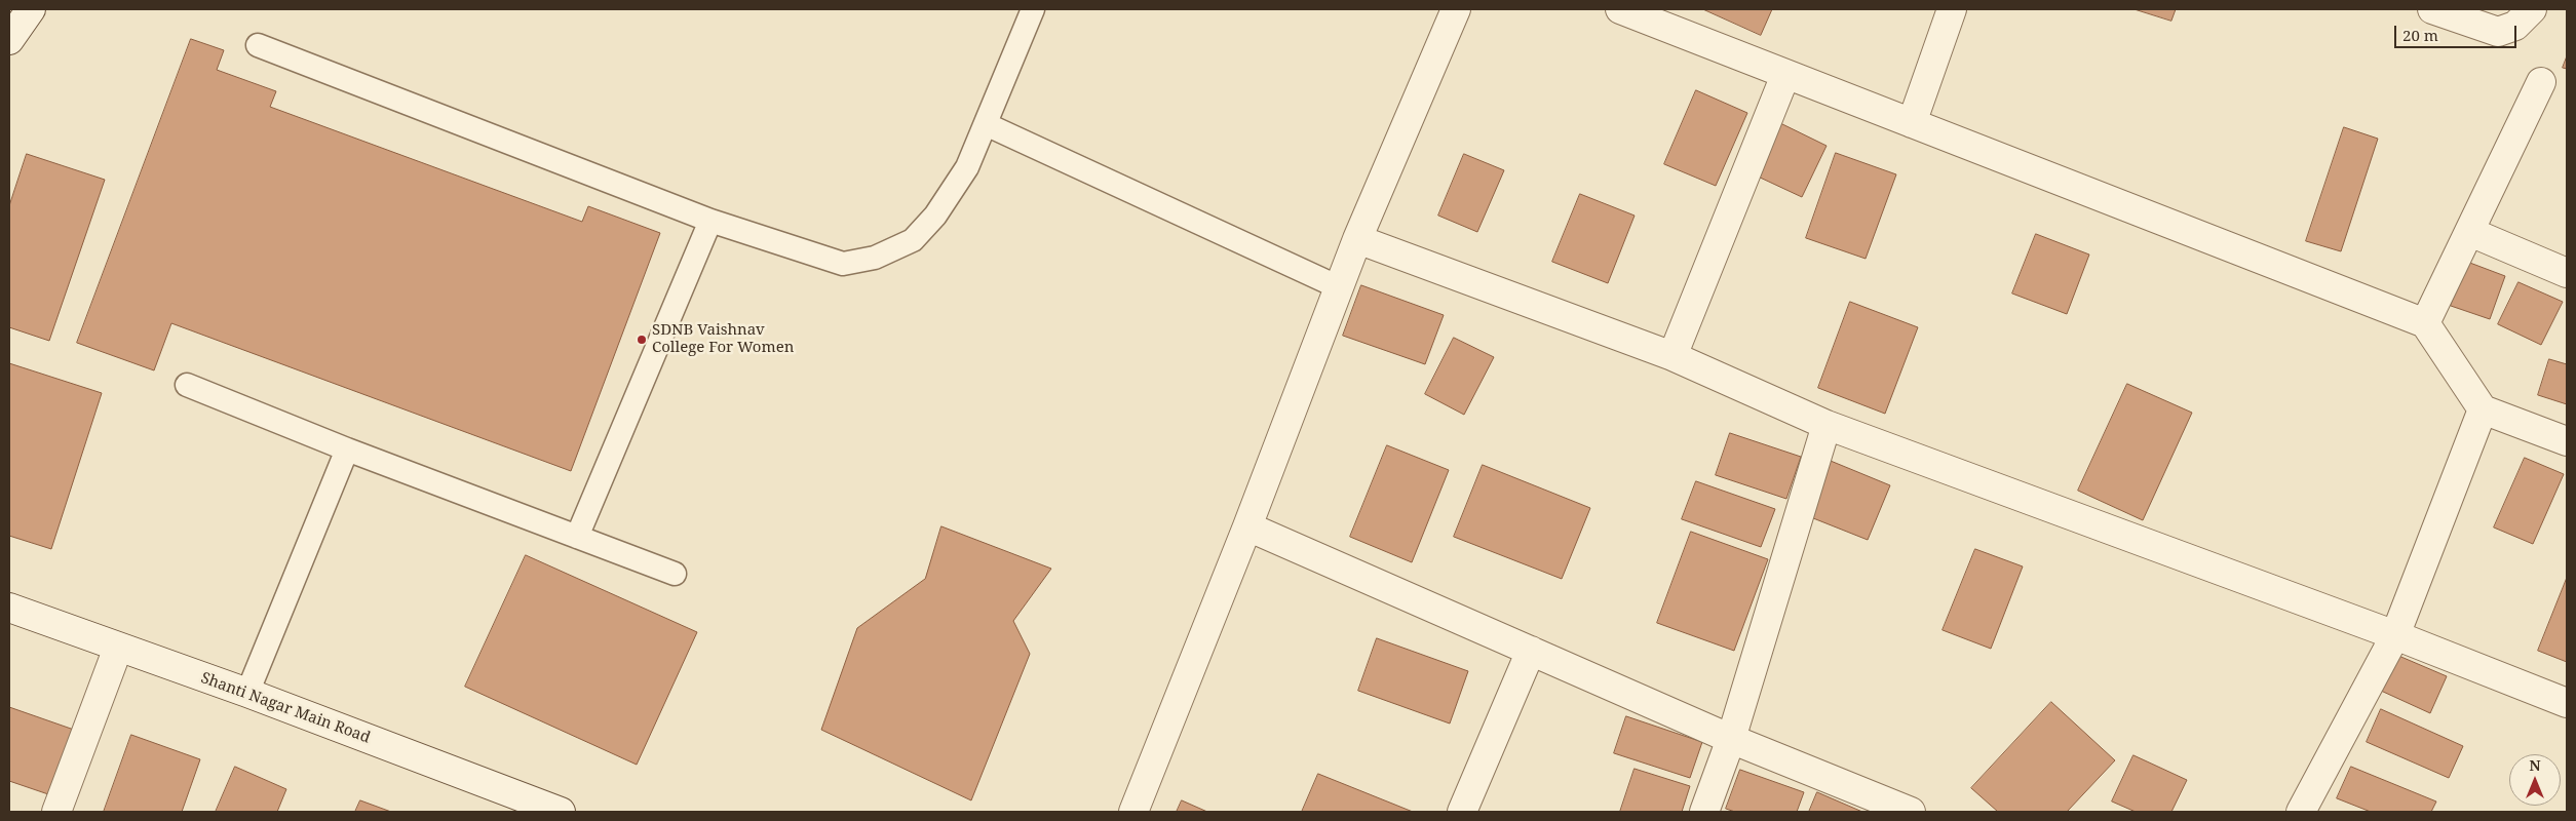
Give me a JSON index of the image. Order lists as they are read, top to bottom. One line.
{"streets":{"street":["Shanti Nagar Main Road"]},"places":["SDNB Vaishnav College For Women"],"scale_bar":"20 m","north":"top"}
